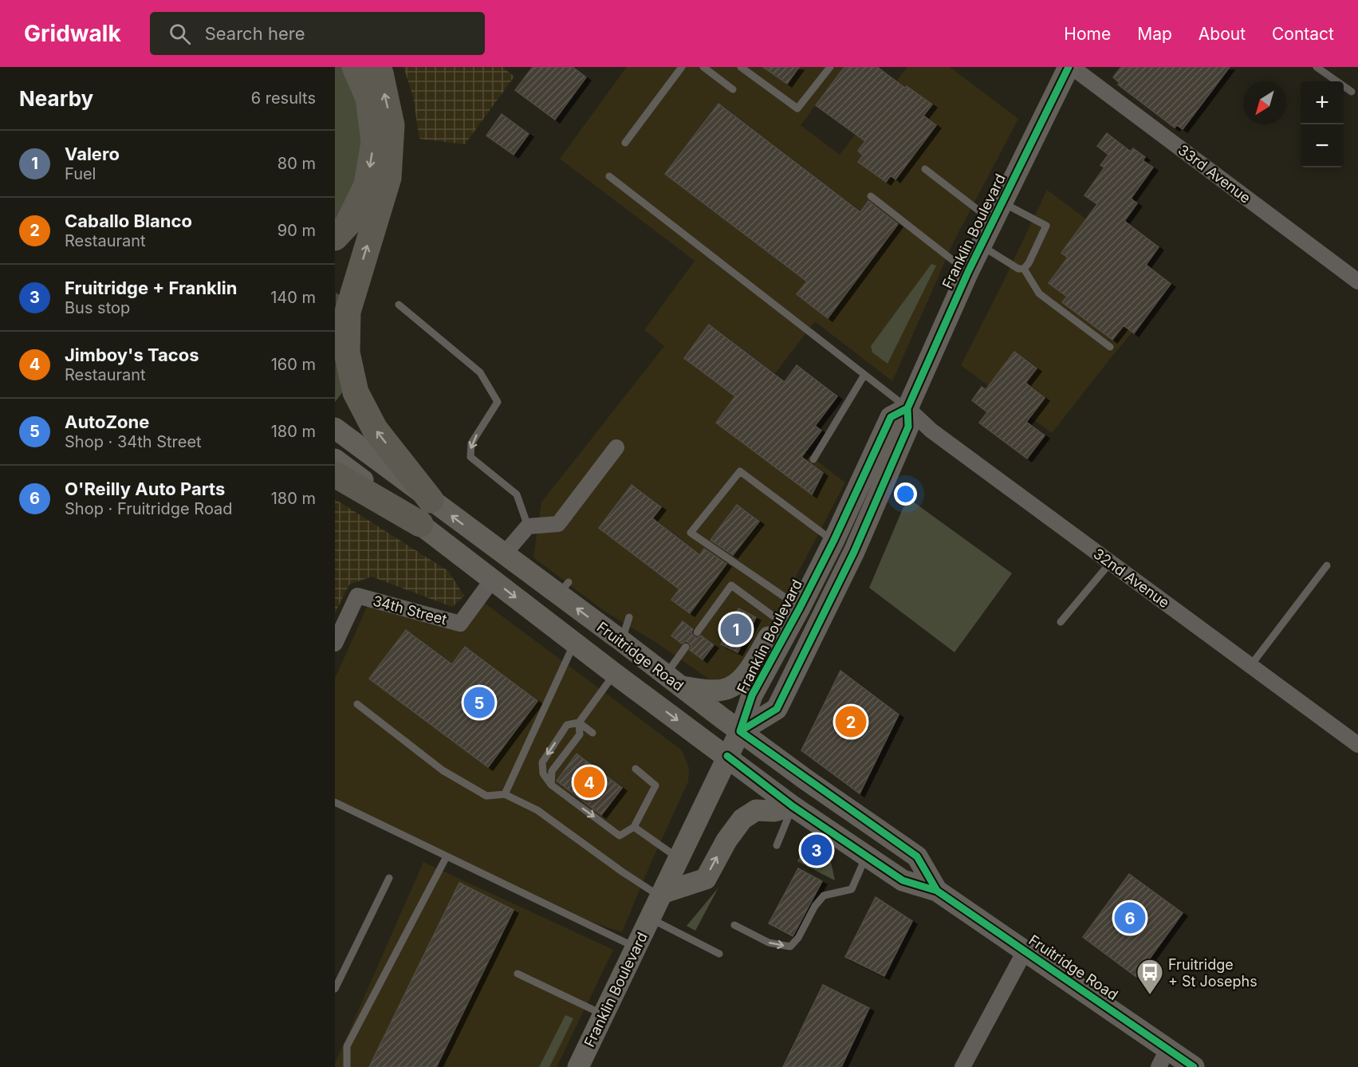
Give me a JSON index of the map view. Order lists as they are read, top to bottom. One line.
{"streets":{"main road":["Franklin Boulevard","Fruitridge Road"],"street":["33rd Avenue","32nd Avenue","34th Street"]},"crossings":[["33rd Avenue","Franklin Boulevard"],["Franklin Boulevard","32nd Avenue"],["Franklin Boulevard","Fruitridge Road"],["34th Street","Fruitridge Road"]],"places":{"bus stop":["Fruitridge + St Josephs"]},"north":"bottom left","page":{"header":"Gridwalk","search":"Search here","nav":["Home","Map","About","Contact"],"heading":["Nearby","6 results"],"map_buttons":["+","−"],"list":[{"mark":"1","name":"Valero","note":"Fuel","value":"80 m"},{"mark":"2","name":"Caballo Blanco","note":"Restaurant","value":"90 m"},{"mark":"3","name":"Fruitridge + Franklin","note":"Bus stop","value":"140 m"},{"mark":"4","name":"Jimboy's Tacos","note":"Restaurant","value":"160 m"},{"mark":"5","name":"AutoZone","note":"Shop · 34th Street","value":"180 m"},{"mark":"6","name":"O'Reilly Auto Parts","note":"Shop · Fruitridge Road","value":"180 m"}],"pins":["1","5","2","4","3","6"]}}
